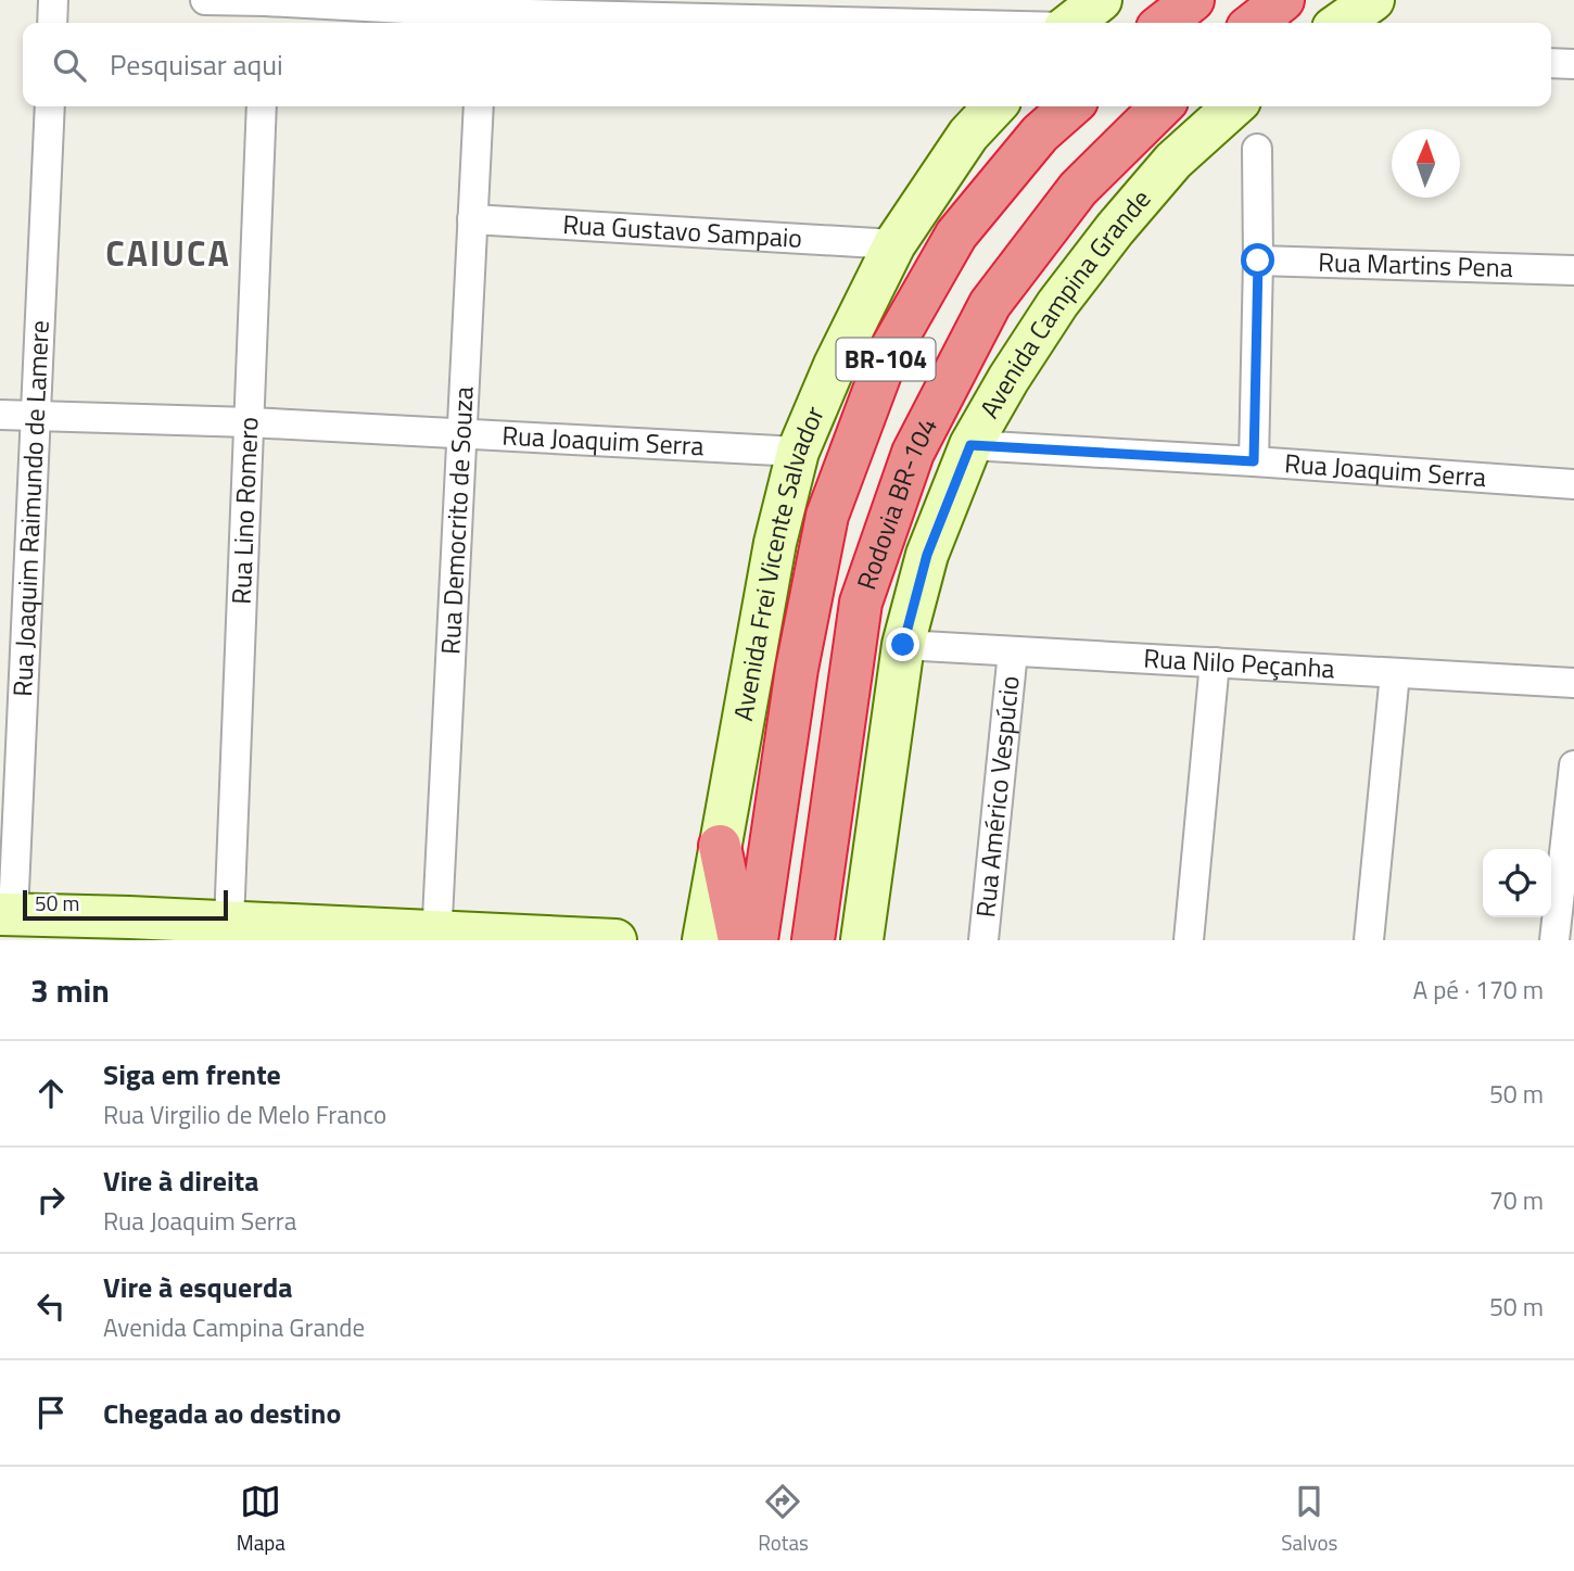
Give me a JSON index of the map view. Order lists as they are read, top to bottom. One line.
{"streets":{"highway":["BR-104","Rodovia BR-104"],"main road":["Avenida Campina Grande","Avenida Frei Vicente Salvador"],"street":["Rua Gustavo Sampaio","Rua Martins Pena","Rua Joaquim Serra","Rua Joaquim Raimundo de Lamere","Rua Lino Romero","Rua Democrito de Souza","Rua Nilo Peçanha","Rua Américo Vespúcio"]},"crossings":[["Rua Gustavo Sampaio","Rua Democrito de Souza"],["Rua Gustavo Sampaio","Avenida Frei Vicente Salvador"],["Avenida Campina Grande","Rua Joaquim Serra"],["Avenida Campina Grande","Rua Nilo Peçanha"],["Rua Joaquim Serra","Rua Joaquim Raimundo de Lamere"],["Rua Joaquim Serra","Rua Lino Romero"],["Rua Joaquim Serra","Rua Democrito de Souza"],["Rua Joaquim Serra","Avenida Frei Vicente Salvador"],["Rua Nilo Peçanha","Rua Américo Vespúcio"]],"districts":["CAIUCA"],"scale_bar":"50 m","north":"top","page":{"search":"Pesquisar aqui","scale":"50 m","heading":["3 min","A pé · 170 m"],"list":[["Siga em frente","Rua Virgilio de Melo Franco","50 m"],["Vire à direita","Rua Joaquim Serra","70 m"],["Vire à esquerda","Avenida Campina Grande","50 m"],"Chegada ao destino"],"nav":["Mapa","Rotas","Salvos"]}}
